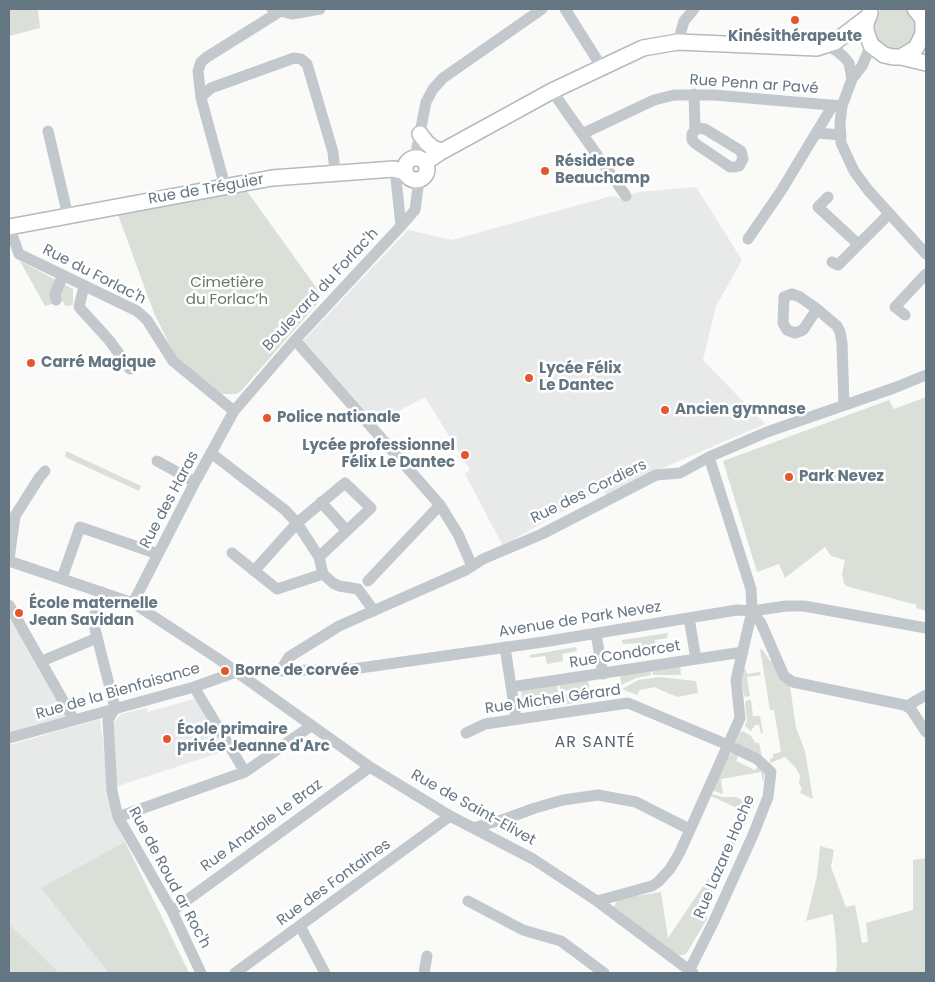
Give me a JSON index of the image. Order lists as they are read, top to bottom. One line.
{"streets":{"main road":["Rue de Tréguier"],"street":["Rue Penn ar Pavé","Rue du Forlac'h","Boulevard du Forlac'h","Rue des Cordiers","Rue des Haras","Avenue de Park Nevez","Rue Condorcet","Rue de la Bienfaisance","Rue Michel Gérard","Rue de Saint-Elivet","Rue Anatole Le Braz","Rue Lazare Hoche","Rue de Roud ar Roc'h","Rue des Fontaines"]},"crossings":[["Rue de Tréguier","Rue du Forlac'h"],["Rue de Tréguier","Boulevard du Forlac'h"],["Rue du Forlac'h","Boulevard du Forlac'h"],["Rue du Forlac'h","Rue des Haras"],["Boulevard du Forlac'h","Rue des Haras"],["Rue des Cordiers","Avenue de Park Nevez"],["Rue des Haras","Rue de Saint-Elivet"],["Avenue de Park Nevez","Rue de la Bienfaisance"],["Avenue de Park Nevez","Rue de Saint-Elivet"],["Rue de la Bienfaisance","Rue de Saint-Elivet"],["Rue de la Bienfaisance","Rue de Roud ar Roc'h"],["Rue Michel Gérard","Rue Lazare Hoche"],["Rue de Saint-Elivet","Rue Anatole Le Braz"],["Rue de Saint-Elivet","Rue Lazare Hoche"],["Rue de Saint-Elivet","Rue des Fontaines"],["Rue Anatole Le Braz","Rue de Roud ar Roc'h"]],"districts":["AR SANTÉ"],"parks":["Cimetière du Forlac’h"],"places":["Kinésithérapeute","Résidence Beauchamp","Carré Magique","Lycée Félix Le Dantec","Ancien gymnase","Police nationale","Lycée professionnel Félix Le Dantec","Park Nevez","École maternelle Jean Savidan","Borne de corvée","École primaire privée Jeanne d'Arc"]}
